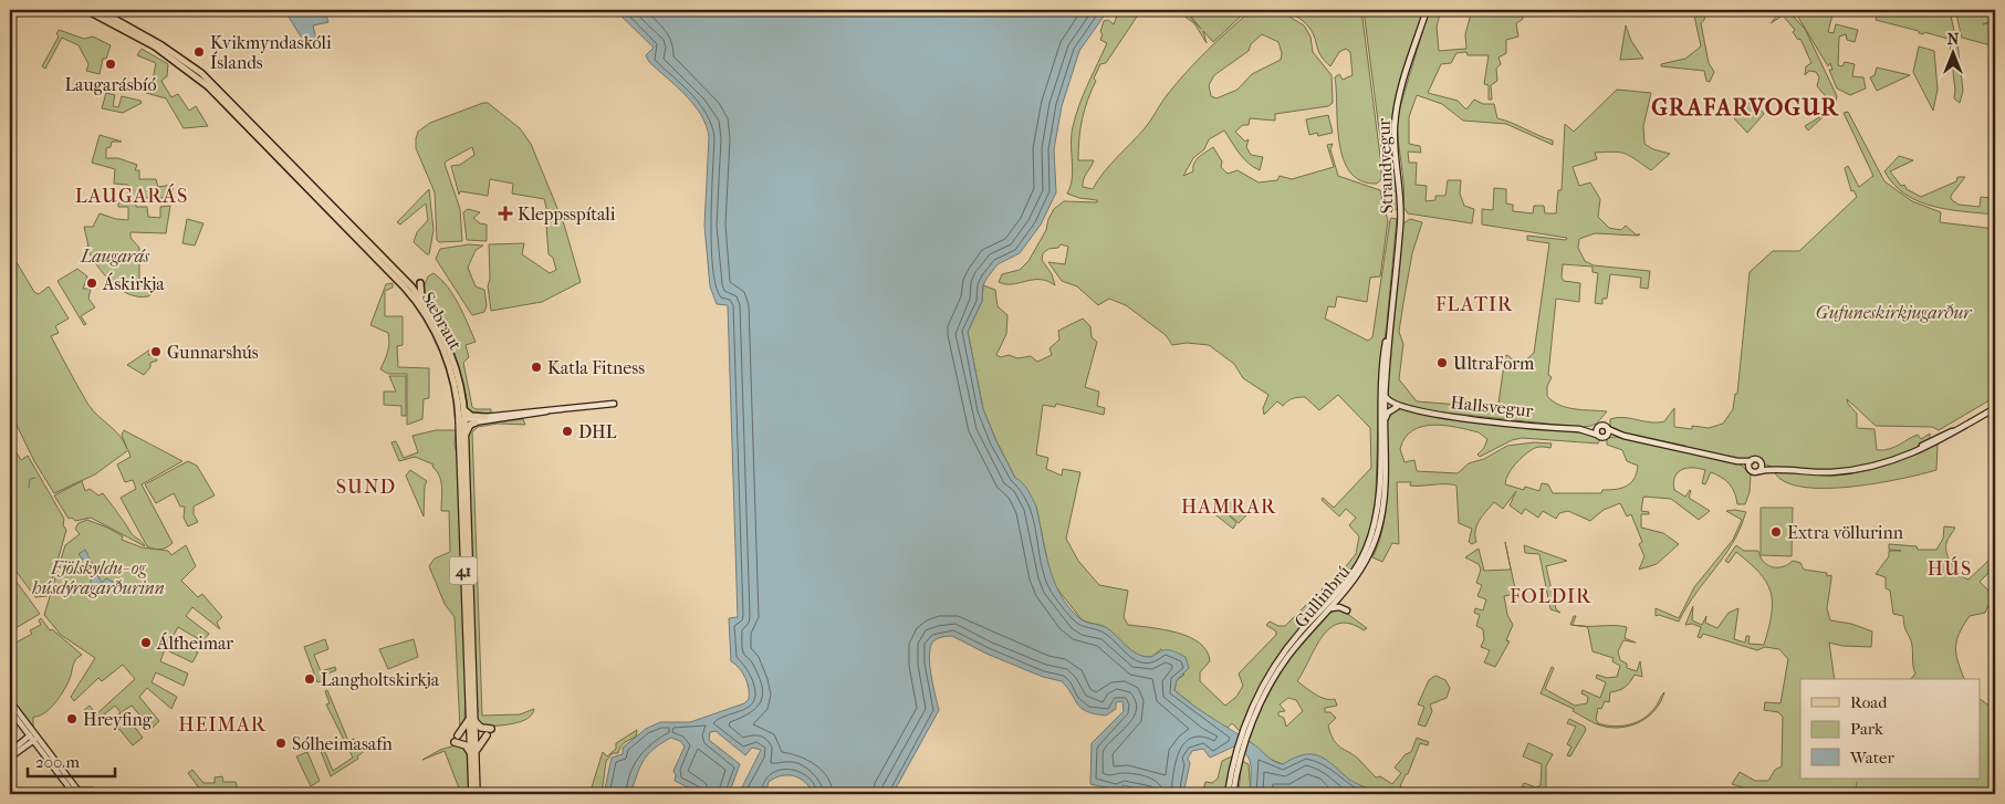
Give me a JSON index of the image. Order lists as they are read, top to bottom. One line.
{"streets":{"highway":["Sæbraut","41"],"main road":["Strandvegur","Hallsvegur","Gullinbrú"]},"crossings":[["Strandvegur","Hallsvegur"],["Strandvegur","Gullinbrú"],["Hallsvegur","Gullinbrú"]],"districts":["GRAFARVOGUR","LAUGARÁS","FLATIR","SUND","HAMRAR","HÚS","FOLDIR","HEIMAR"],"parks":["Laugarás","Gufuneskirkjugarður","Fjölskyldu- og húsdýragarðurinn"],"places":{"other":["Kvikmyndaskóli Íslands","Laugarásbíó","Áskirkja","Gunnarshús","UltraForm","Katla Fitness","DHL","Extra völlurinn","Álfheimar","Langholtskirkja","Hreyfing","Sólheimasafn"],"health":["Kleppsspítali"]},"legend":["Road","Park","Water"],"scale_bar":"200 m","north":"top"}
